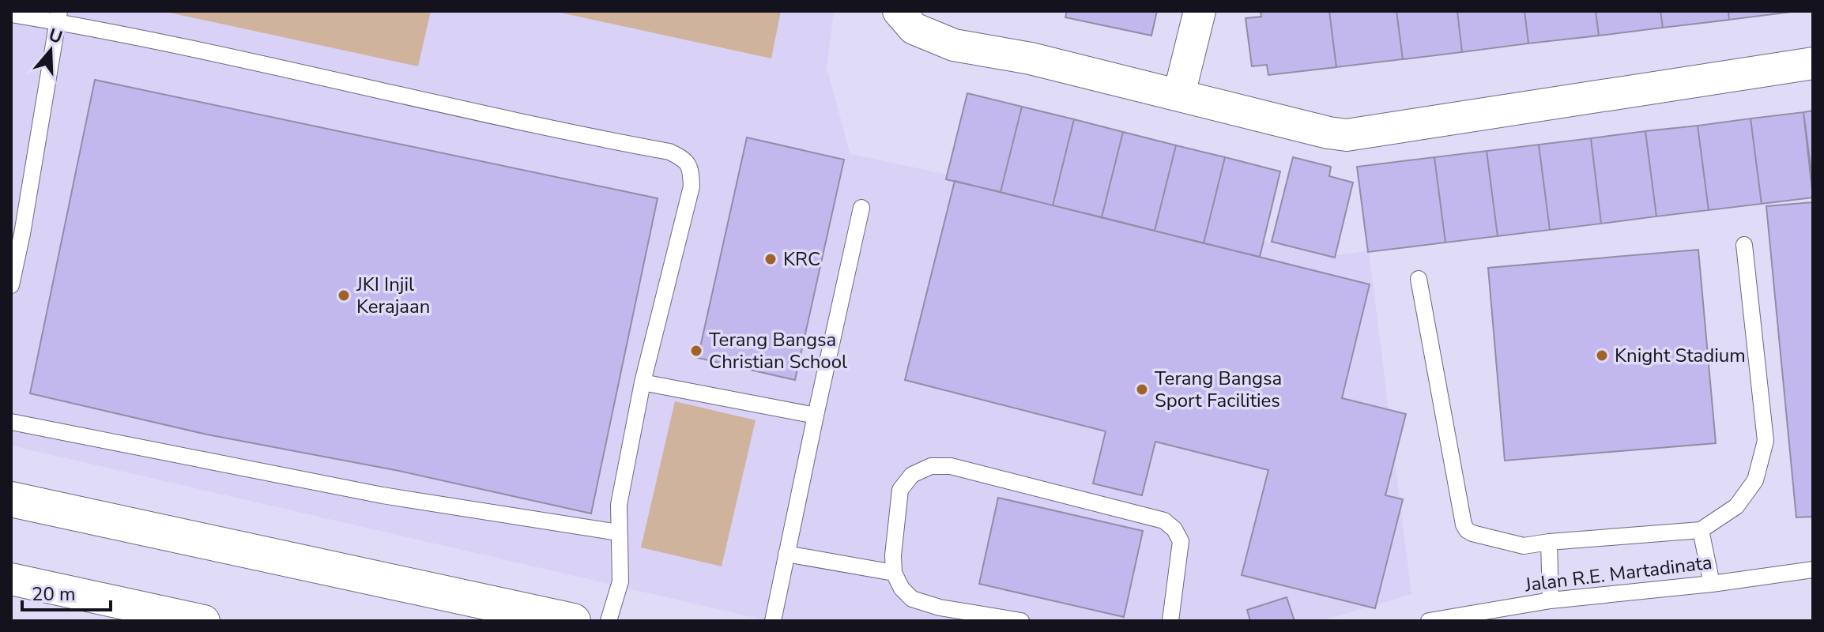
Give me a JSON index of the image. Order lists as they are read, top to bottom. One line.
{"streets":{"lane":["Jalan R.E. Martadinata"]},"places":["KRC","JKI Injil Kerajaan","Terang Bangsa Christian School","Knight Stadium","Terang Bangsa Sport Facilities"],"scale_bar":"20 m","north":"top"}
